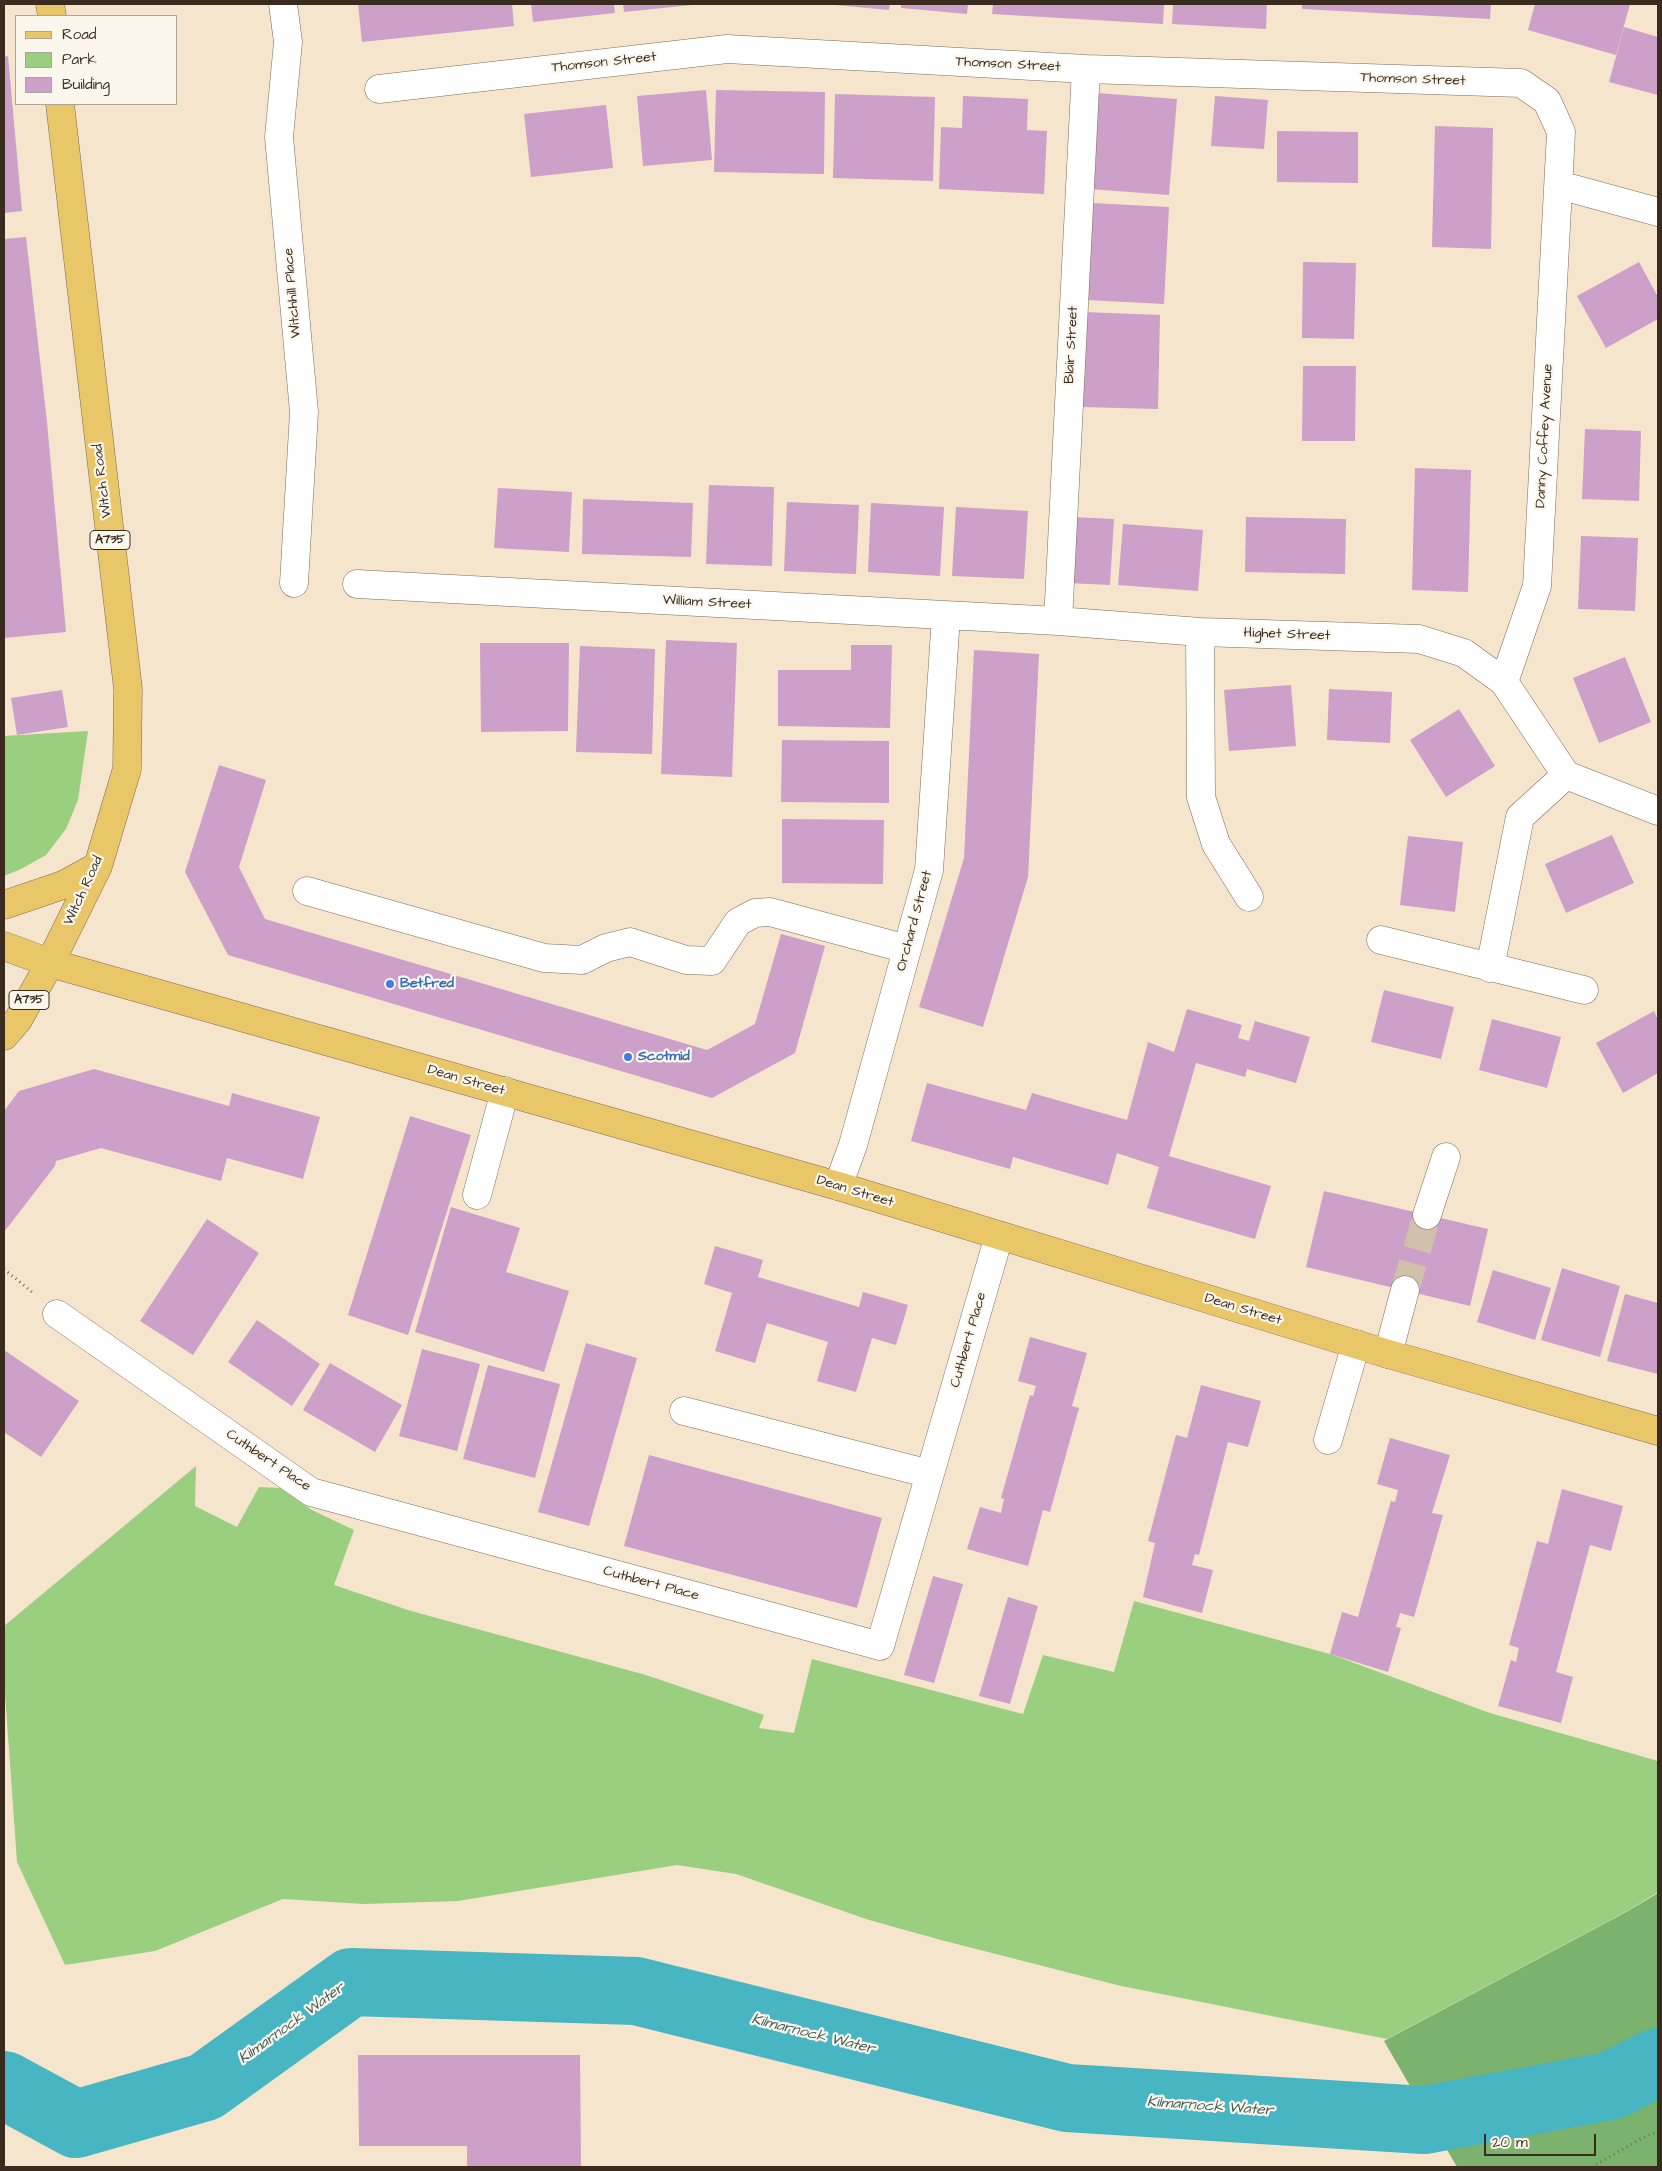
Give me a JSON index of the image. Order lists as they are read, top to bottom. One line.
{"streets":{"main road":["Witch Road","A735","Dean Street"],"street":["Thomson Street","Witchhill Place","Blair Street","Danny Coffey Avenue","William Street","Highet Street","Orchard Street","Cuthbert Place"]},"crossings":[["Thomson Street","Blair Street"],["Thomson Street","Danny Coffey Avenue"],["Blair Street","William Street"],["Blair Street","Highet Street"],["Danny Coffey Avenue","Highet Street"],["Witch Road","A735"],["Witch Road","Dean Street"],["A735","Dean Street"],["William Street","Highet Street"],["William Street","Orchard Street"],["Orchard Street","Dean Street"],["Dean Street","Cuthbert Place"]],"water":["Kilmarnock Water"],"places":["Betfred","Scotmid"],"legend":["Road","Park","Building"],"scale_bar":"20 m"}
